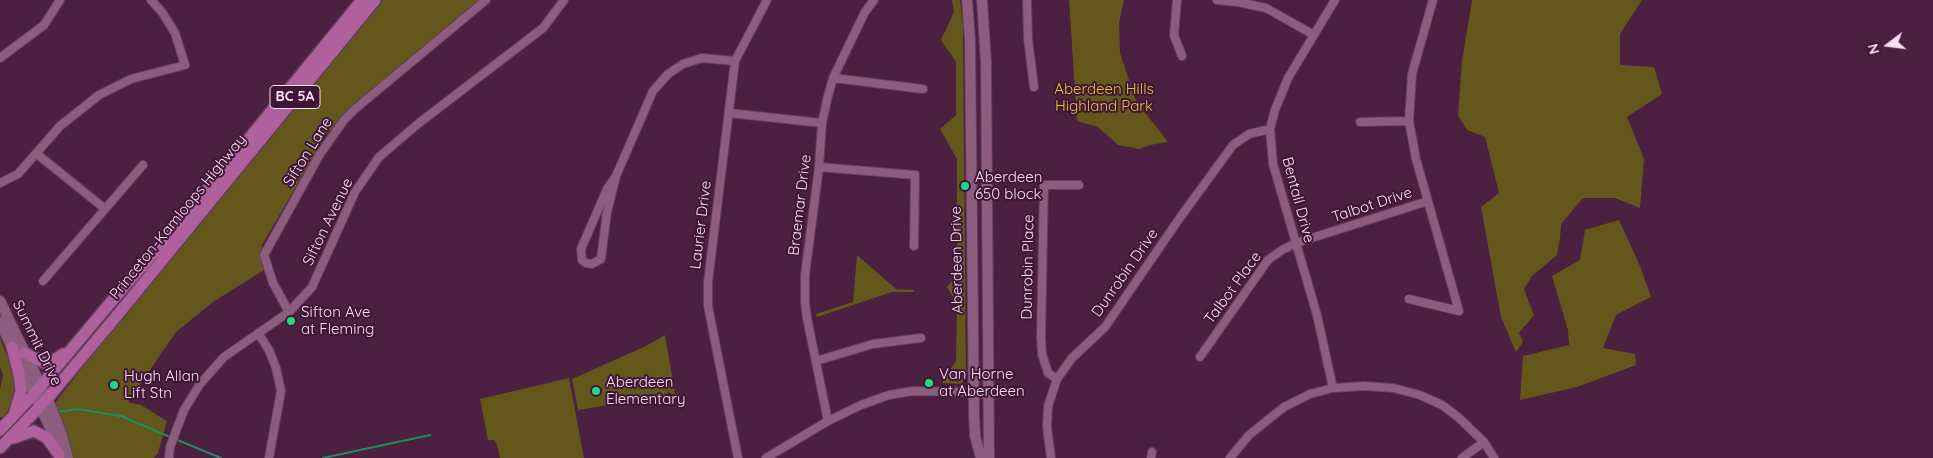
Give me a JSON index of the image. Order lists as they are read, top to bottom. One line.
{"streets":{"main road":["BC 5A","Princeton-Kamloops Highway","Aberdeen Drive","Summit Drive"],"street":["Sifton Lane","Bentall Drive","Braemar Drive","Talbot Drive","Sifton Avenue","Laurier Drive","Dunrobin Place","Dunrobin Drive","Talbot Place"]},"crossings":[["Sifton Lane","Sifton Avenue"],["Bentall Drive","Talbot Drive"],["Bentall Drive","Dunrobin Drive"],["Bentall Drive","Talbot Place"],["Talbot Drive","Talbot Place"],["Princeton-Kamloops Highway","Summit Drive"],["Dunrobin Place","Dunrobin Drive"]],"parks":["Aberdeen Hills Highland Park"],"places":["Aberdeen 650 block","Sifton Ave at Fleming","Van Horne at Aberdeen","Hugh Allan Lift Stn","Aberdeen Elementary"],"north":"left"}
